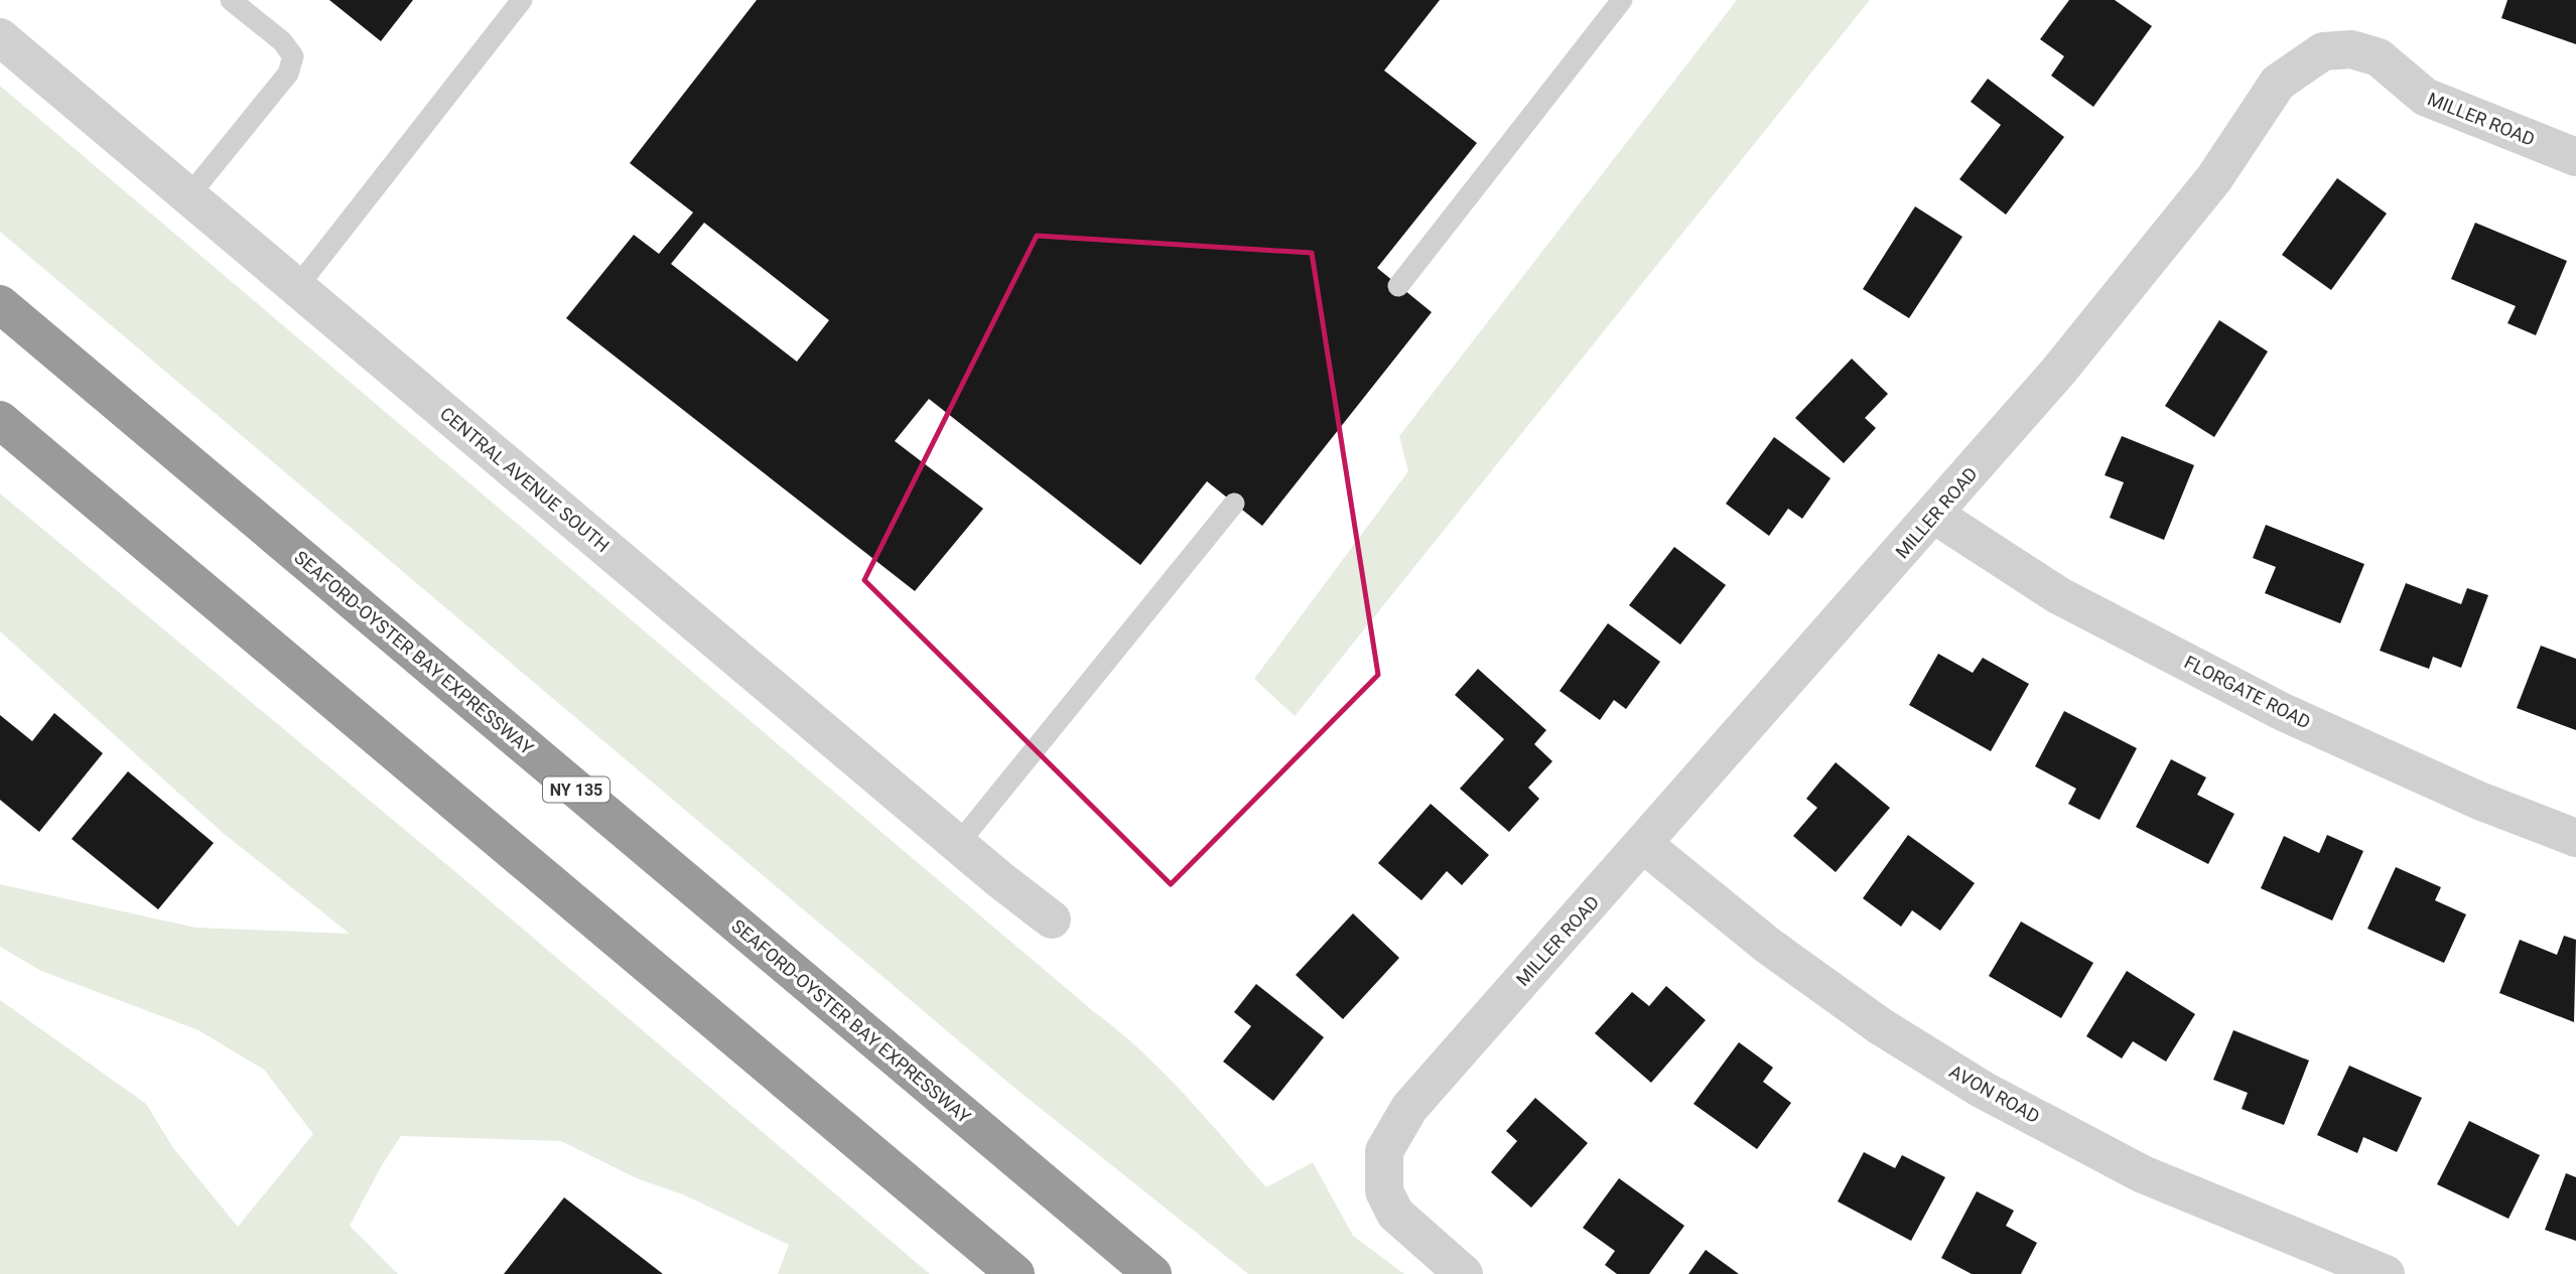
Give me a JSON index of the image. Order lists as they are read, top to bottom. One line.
{"streets":{"highway":["SEAFORD-OYSTER BAY EXPRESSWAY","NY 135"],"street":["MILLER ROAD","CENTRAL AVENUE SOUTH","FLORGATE ROAD","AVON ROAD"]},"crossings":[["MILLER ROAD","FLORGATE ROAD"],["MILLER ROAD","AVON ROAD"]]}
